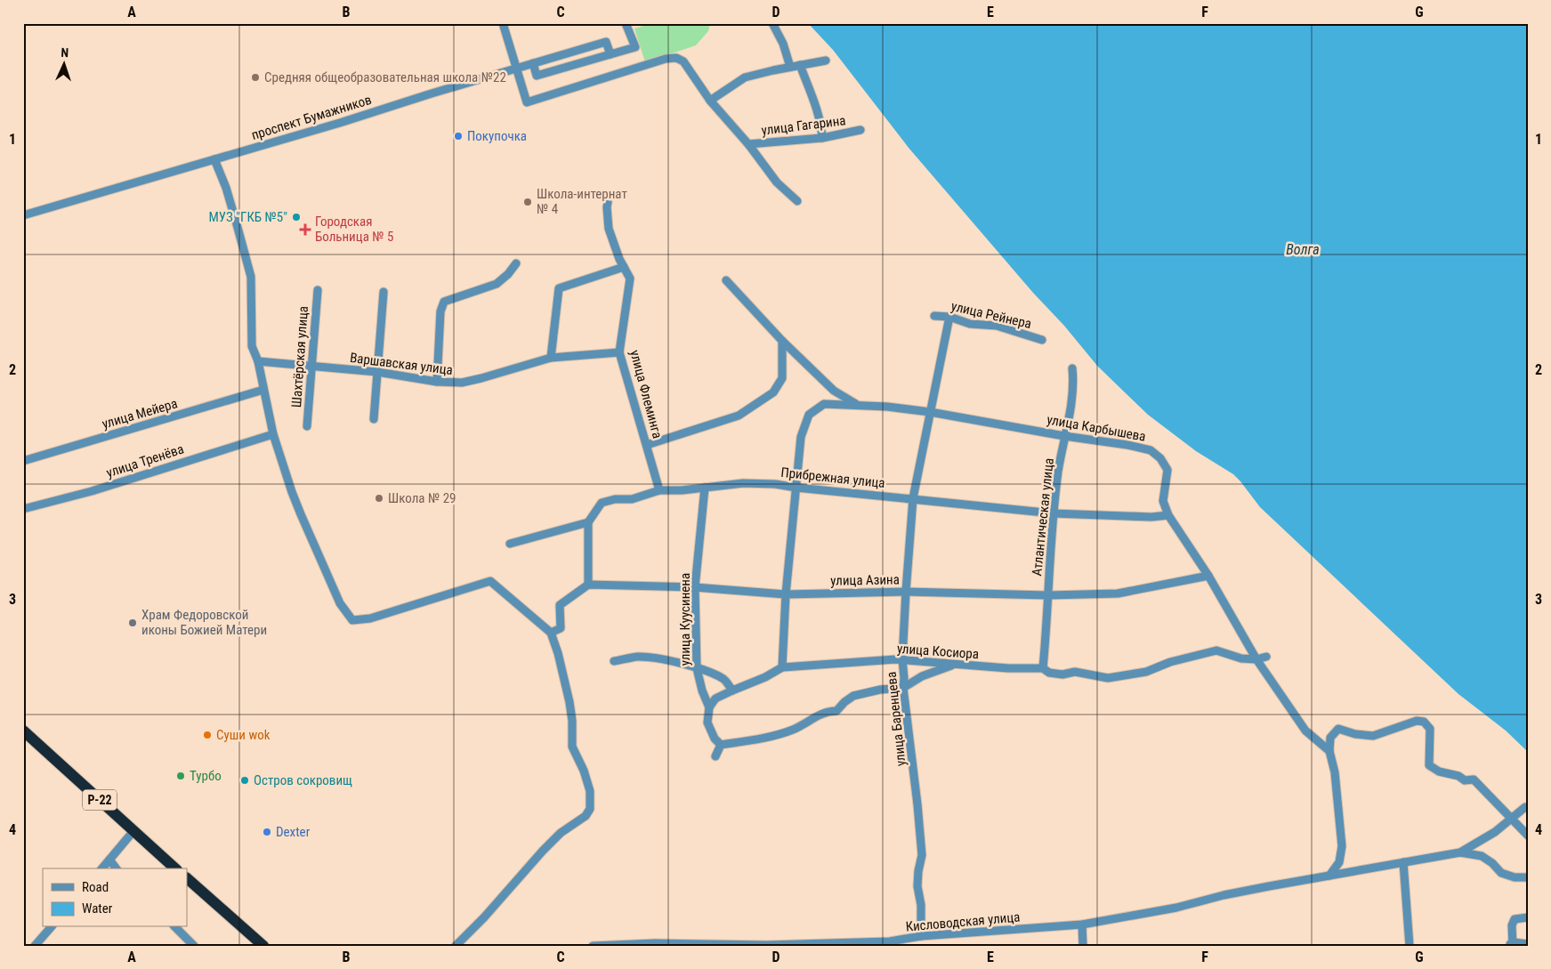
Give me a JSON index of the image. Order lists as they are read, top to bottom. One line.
{"streets":{"highway":["Р-22"],"street":["проспект Бумажников","улица Гагарина","улица Рейнера","Шахтёрская улица","Варшавская улица","улица Флеминга","улица Мейера","улица Карбышева","улица Тренёва","Прибрежная улица","Атлантическая улица","улица Азина","улица Куусинена","улица Косиора","улица Баренцева","Кисловодская улица"]},"crossings":[["улица Рейнера","улица Баренцева"],["Шахтёрская улица","Варшавская улица"],["Варшавская улица","улица Флеминга"],["улица Флеминга","Прибрежная улица"],["улица Карбышева","Прибрежная улица"],["улица Карбышева","Атлантическая улица"],["улица Карбышева","улица Азина"],["улица Карбышева","улица Косиора"],["улица Карбышева","улица Баренцева"],["Прибрежная улица","Атлантическая улица"],["Прибрежная улица","улица Куусинена"],["Прибрежная улица","улица Баренцева"],["Атлантическая улица","улица Азина"],["Атлантическая улица","улица Косиора"],["улица Азина","улица Куусинена"],["улица Азина","улица Баренцева"],["улица Куусинена","улица Косиора"],["улица Косиора","улица Баренцева"],["улица Баренцева","Кисловодская улица"]],"water":["Волга"],"places":{"other":["Средняя общеобразовательная школа №22","Покупочка","Школа-интернат № 4","МУЗ \"ГКБ №5\"","Школа № 29","Храм Федоровской иконы Божией Матери","Суши wok","Турбо","Остров сокровищ","Dexter"],"health":["Городская Больница № 5"]},"legend":["Road","Water"],"north":"top","grid":{"columns":["A","B","C","D","E","F","G"],"rows":["1","2","3","4"]}}
